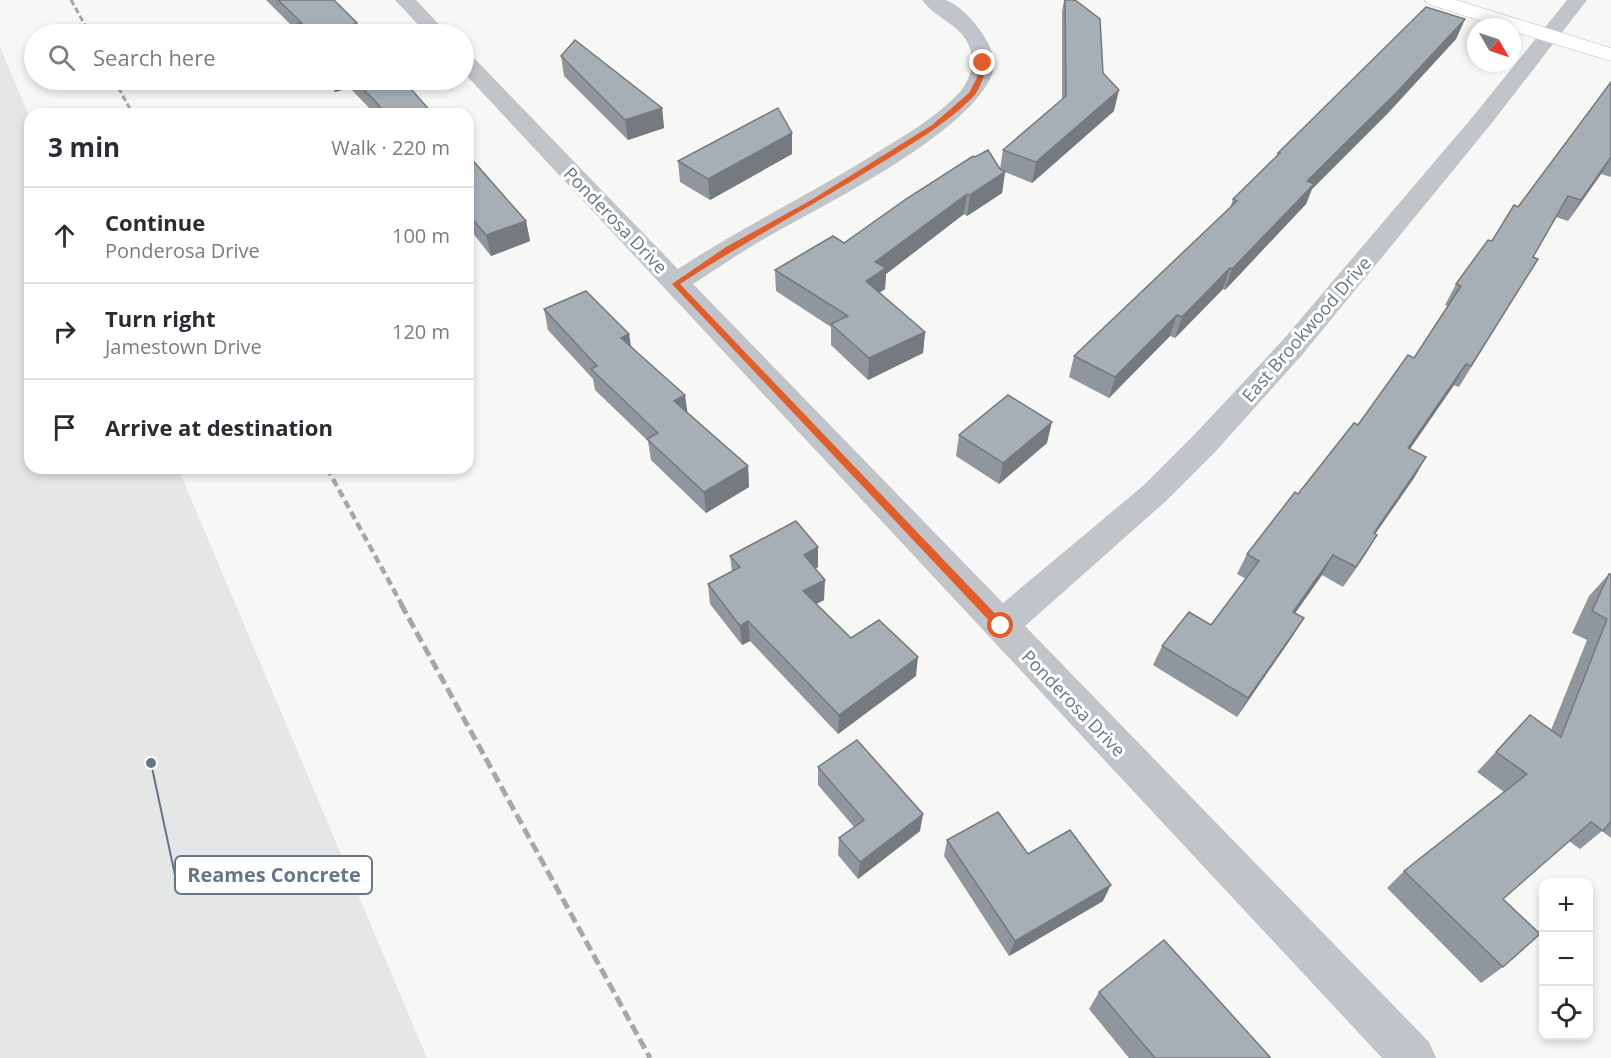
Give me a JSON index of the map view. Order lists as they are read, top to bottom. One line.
{"streets":{"street":["Ponderosa Drive","East Brookwood Drive"]},"crossings":[["Ponderosa Drive","East Brookwood Drive"]],"places":["Reames Concrete"],"north":"bottom right","page":{"search":"Search here","heading":["3 min","Walk · 220 m"],"list":[["Continue","Ponderosa Drive","100 m"],["Turn right","Jamestown Drive","120 m"],"Arrive at destination"],"map_buttons":["+","−"]}}
